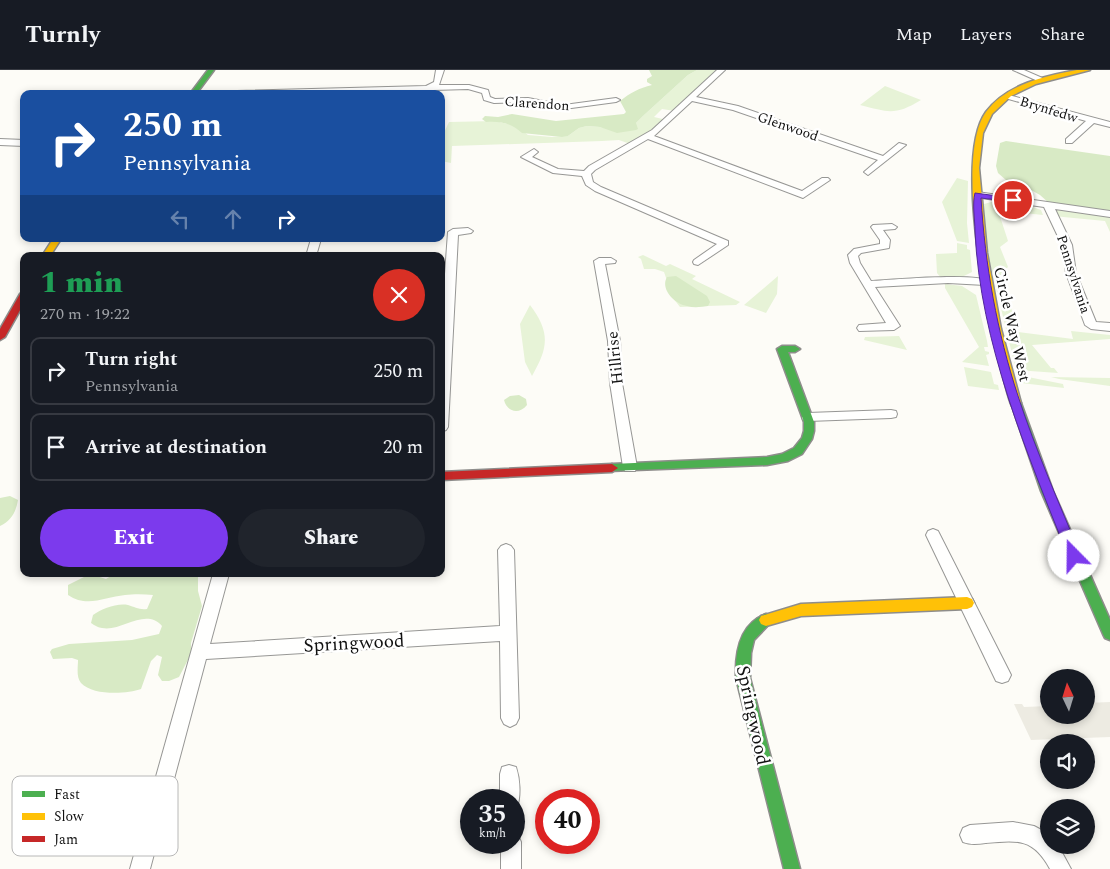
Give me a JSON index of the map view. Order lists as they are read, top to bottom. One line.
{"streets":{"street":["Clarendon","Brynfedw","Glenwood","Pennsylvania","Circle Way West","Hillrise","Springwood"]},"crossings":[["Brynfedw","Circle Way West"],["Pennsylvania","Circle Way West"]],"legend":["Fast","Slow","Jam"],"north":"top","page":{"header":"Turnly","nav":["Map","Layers","Share"],"turn":["250 m","Pennsylvania"],"heading":["1 min","270 m · 19:22"],"list":[{"name":"Turn right","note":"Pennsylvania","value":"250 m"},{"name":"Arrive at destination","value":"20 m"}],"buttons":["Exit","Share"],"speed":"35 km/h","limit":"40"}}
